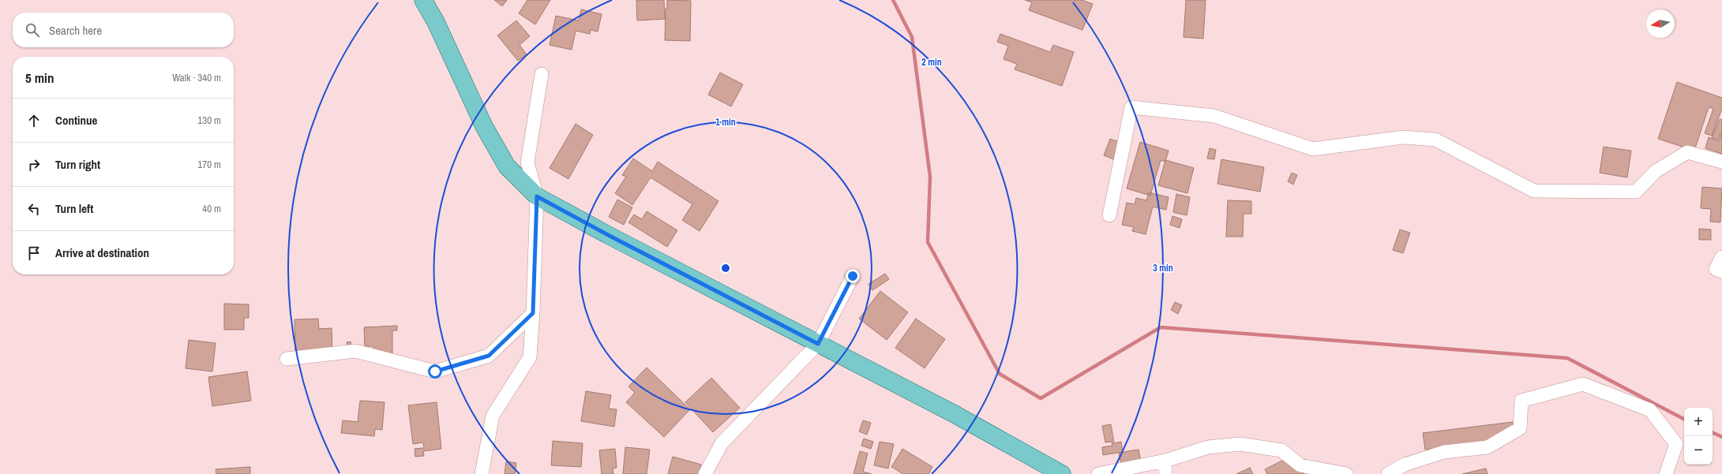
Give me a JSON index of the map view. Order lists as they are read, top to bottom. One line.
{"north":"left","page":{"search":"Search here","heading":["5 min","Walk · 340 m"],"list":[["Continue","130 m"],["Turn right","170 m"],["Turn left","40 m"],"Arrive at destination"],"map_buttons":["+","−"]},"rings":["2 min","1 min","3 min"]}
